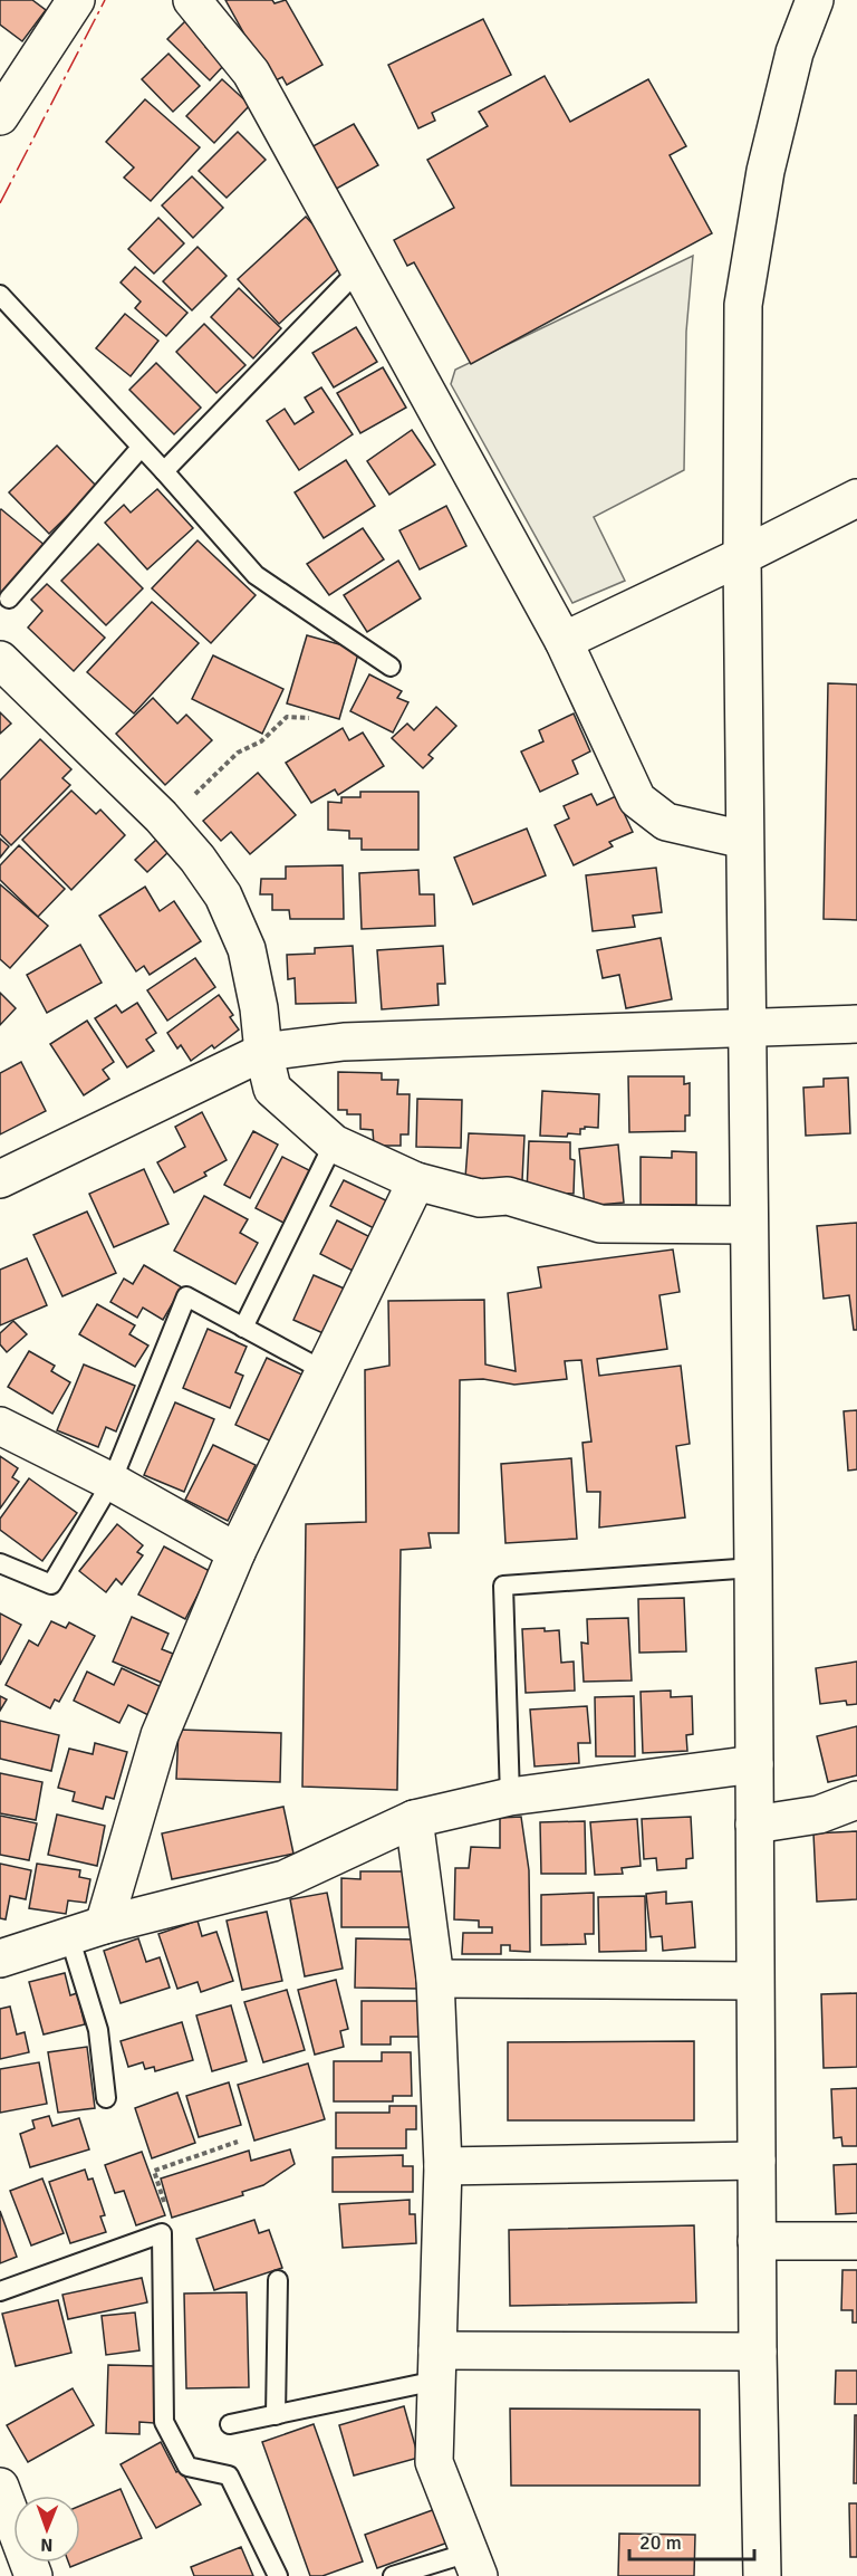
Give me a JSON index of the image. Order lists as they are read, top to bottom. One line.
{"scale_bar":"20 m","north":"bottom"}
